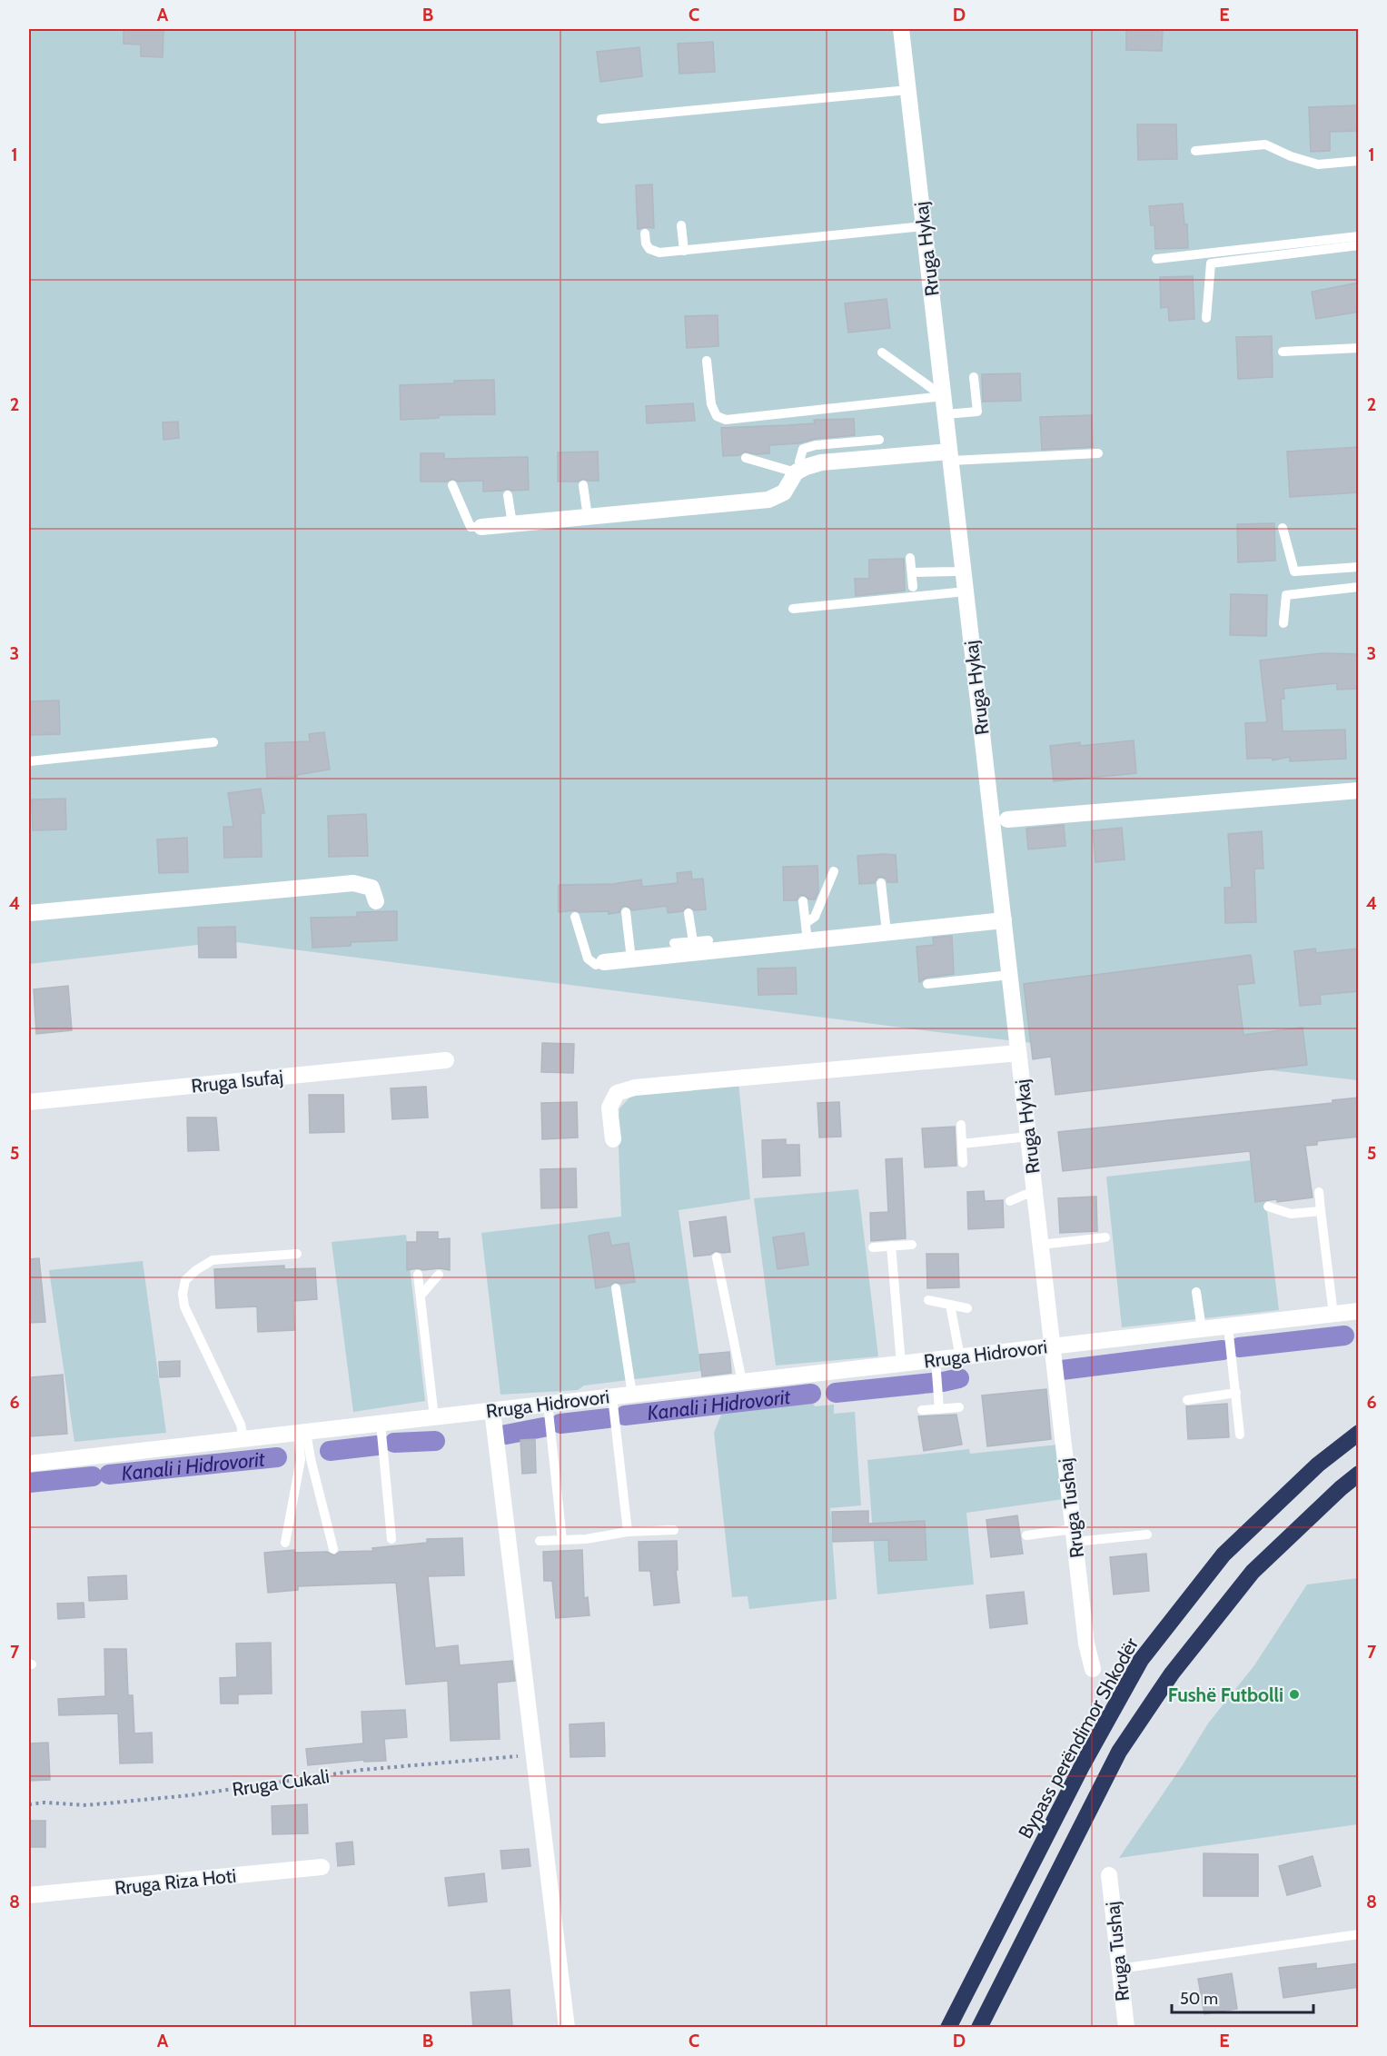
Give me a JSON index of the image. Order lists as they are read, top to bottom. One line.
{"streets":{"highway":["Bypass perëndimor Shkodër"],"street":["Rruga Hykaj","Rruga Isufaj","Rruga Hidrovori","Rruga Tushaj","Rruga Riza Hoti"],"path":["Rruga Cukali"]},"crossings":[["Rruga Hykaj","Rruga Hidrovori"],["Rruga Hykaj","Rruga Tushaj"],["Rruga Hidrovori","Rruga Tushaj"]],"water":["Kanali i Hidrovorit"],"places":["Fushë Futbolli"],"scale_bar":"50 m","grid":{"columns":["A","B","C","D","E"],"rows":["1","2","3","4","5","6","7","8"]}}
